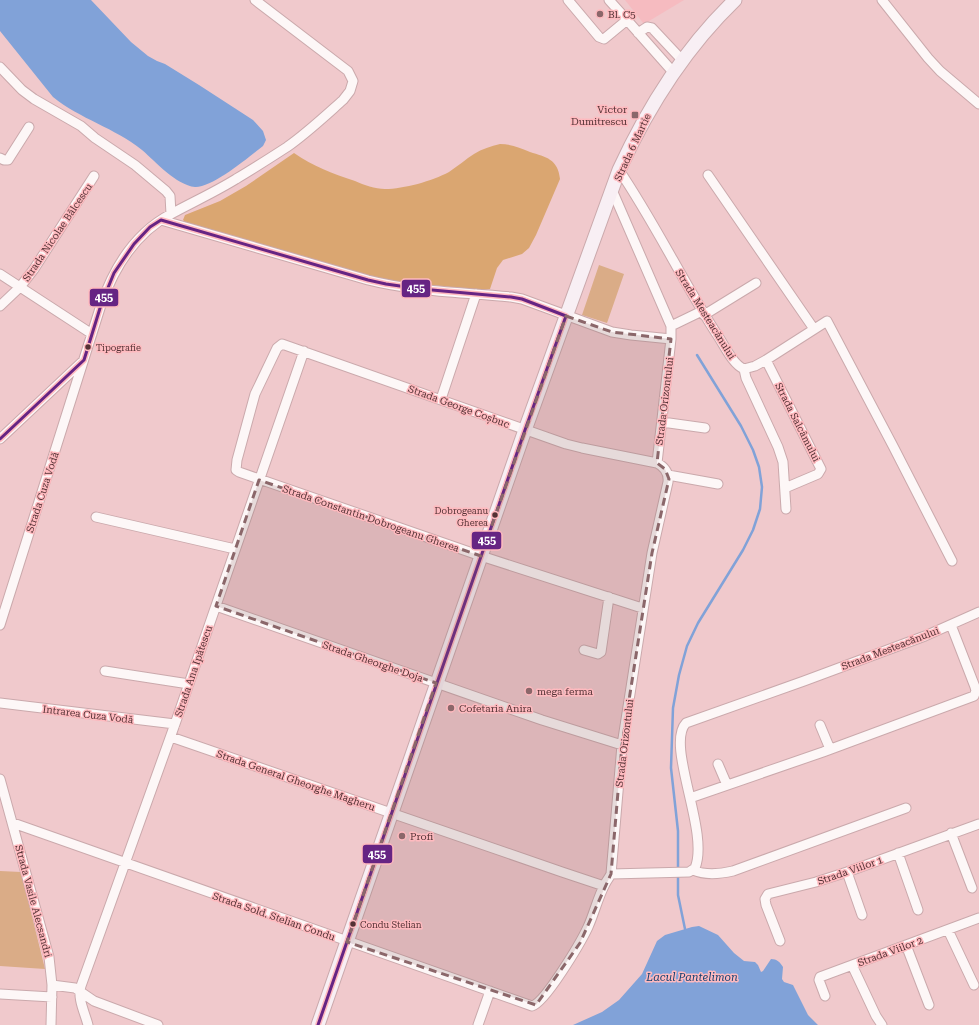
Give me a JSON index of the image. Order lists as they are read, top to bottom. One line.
{"streets":{"street":["Strada 6 Martie","Strada Nicolae Bălcescu","Strada Mesteacănului","Strada Orizontului","Strada George Coșbuc","Strada Salcâmului","Strada Cuza Vodă","Strada Constantin Dobrogeanu Gherea","Strada Gheorghe Doja","Strada Ana Ipătescu","Intrarea Cuza Vodă","Strada General Gheorghe Magheru","Strada Viilor 1","Strada Vasile Alecsandri","Strada Sold. Stelian Condu","Strada Viilor 2"]},"crossings":[["Strada 6 Martie","Strada Mesteacănului"],["Strada 6 Martie","Strada George Coșbuc"],["Strada 6 Martie","Strada Constantin Dobrogeanu Gherea"],["Strada 6 Martie","Strada Gheorghe Doja"],["Strada 6 Martie","Strada General Gheorghe Magheru"],["Strada 6 Martie","Strada Sold. Stelian Condu"],["Strada Mesteacănului","Strada Salcâmului"],["Strada Orizontului","Strada George Coșbuc"],["Strada Orizontului","Strada Constantin Dobrogeanu Gherea"],["Strada Orizontului","Strada Gheorghe Doja"],["Strada Orizontului","Strada General Gheorghe Magheru"],["Strada Orizontului","Strada Sold. Stelian Condu"],["Strada George Coșbuc","Strada Constantin Dobrogeanu Gherea"],["Strada George Coșbuc","Strada Ana Ipătescu"],["Strada Constantin Dobrogeanu Gherea","Strada Ana Ipătescu"],["Strada Gheorghe Doja","Strada Ana Ipătescu"],["Strada Ana Ipătescu","Intrarea Cuza Vodă"],["Strada Ana Ipătescu","Strada General Gheorghe Magheru"],["Strada Ana Ipătescu","Strada Sold. Stelian Condu"],["Strada Vasile Alecsandri","Strada Sold. Stelian Condu"]],"water":["Lacul Pantelimon"],"places":{"other":["Bl. C5","Tipografie","Dobrogeanu Gherea","mega ferma","Cofetaria Anira","Profi","Condu Stelian"],"transit":["Victor Dumitrescu"]},"lines":["transit line 455"]}
